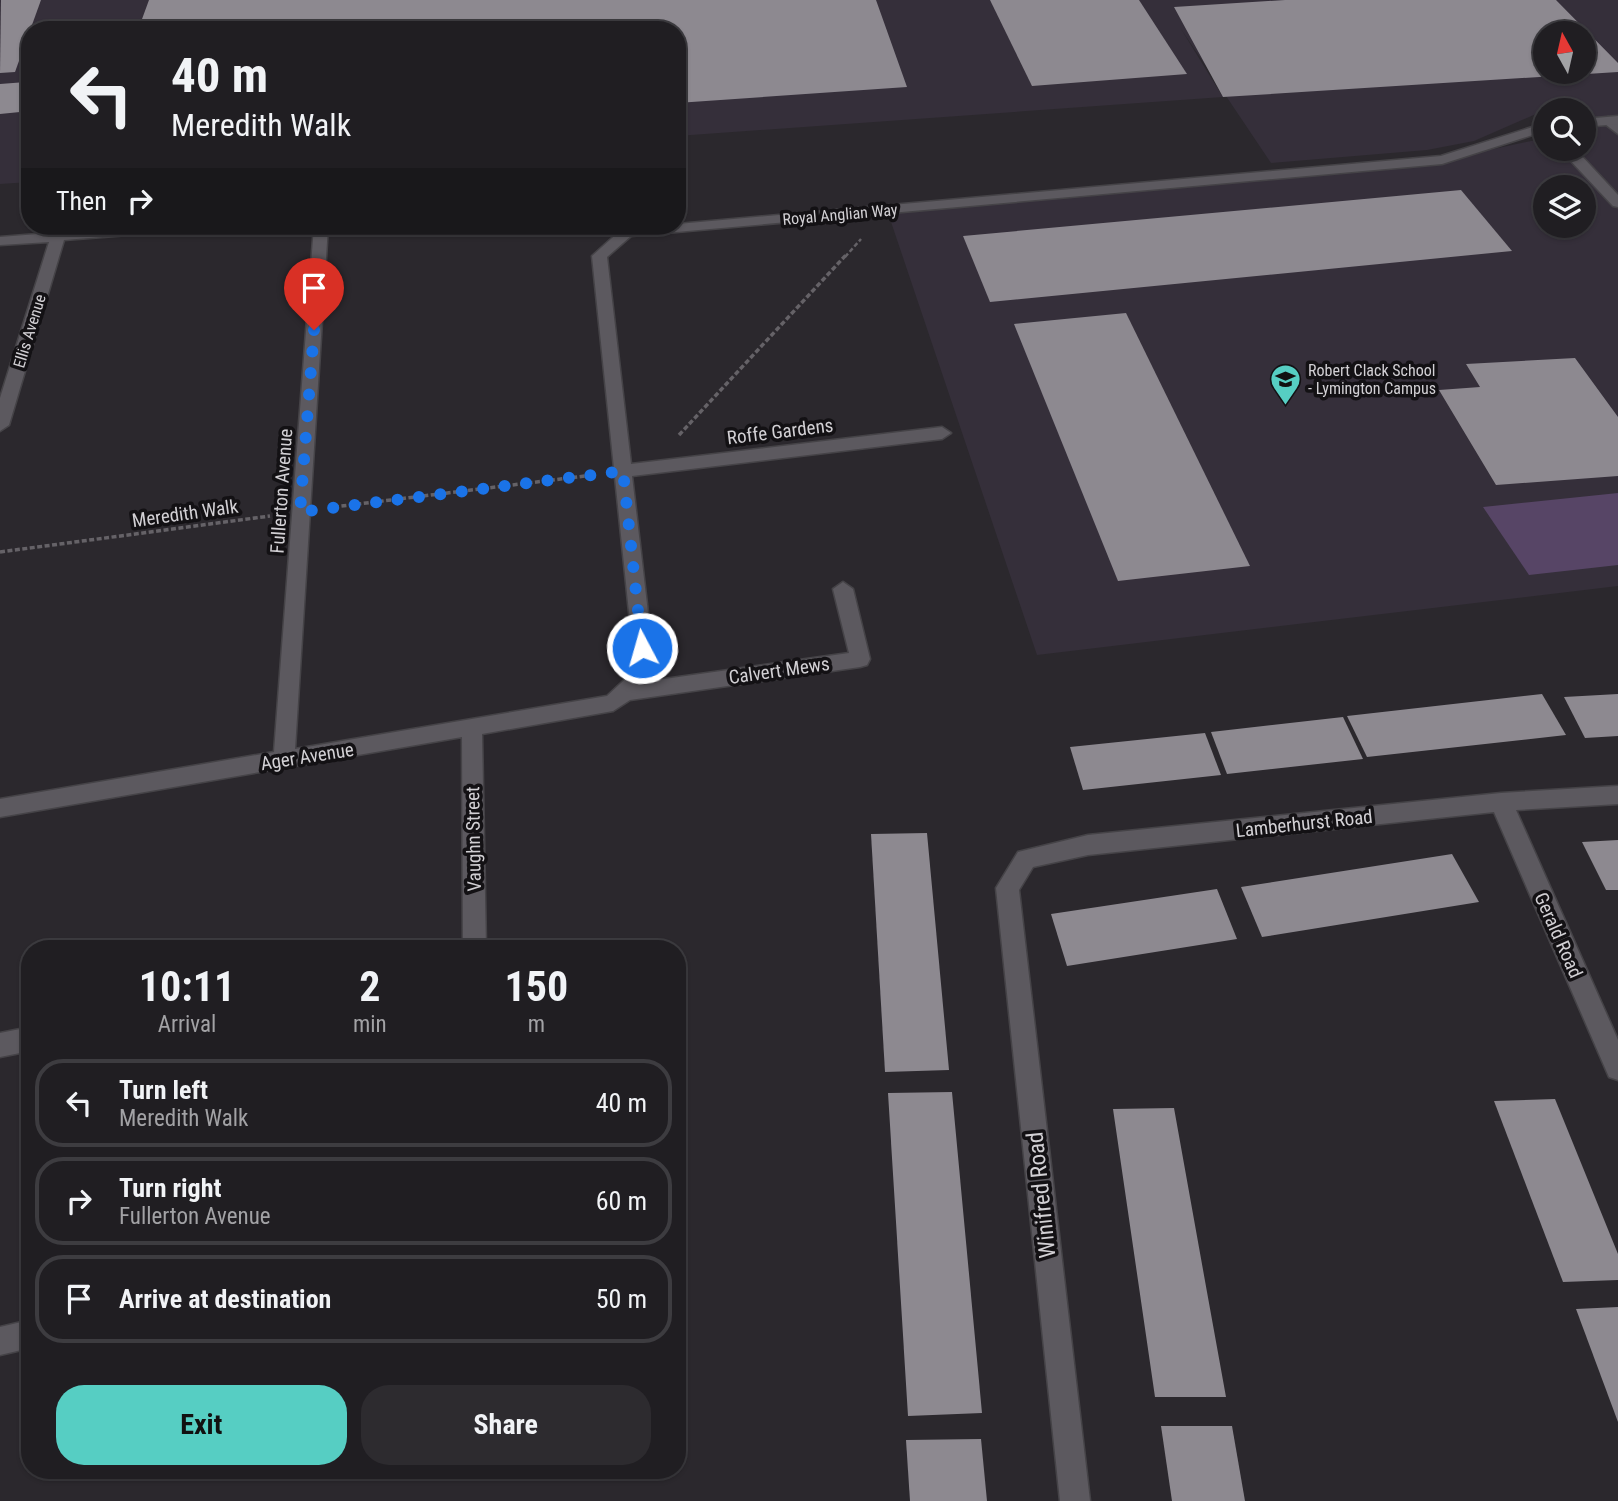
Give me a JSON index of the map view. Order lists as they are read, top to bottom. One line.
{"streets":{"street":["Royal Anglian Way","Ellis Avenue","Roffe Gardens","Fullerton Avenue","Calvert Mews","Ager Avenue","Lamberhurst Road","Vaughn Street","Gerald Road","Winifred Road"],"path":["Meredith Walk"]},"crossings":[["Royal Anglian Way","Roffe Gardens"],["Royal Anglian Way","Meredith Walk"],["Royal Anglian Way","Calvert Mews"],["Royal Anglian Way","Ager Avenue"],["Roffe Gardens","Meredith Walk"],["Fullerton Avenue","Meredith Walk"],["Fullerton Avenue","Ager Avenue"],["Calvert Mews","Ager Avenue"],["Ager Avenue","Vaughn Street"],["Lamberhurst Road","Gerald Road"],["Lamberhurst Road","Winifred Road"]],"places":{"school or university":["Robert Clack School - Lymington Campus"]},"north":"top","page":{"turn":["40 m","Meredith Walk"],"then":"Then","eta":["10:11","Arrival","2","min","150","m"],"list":[{"name":"Turn left","note":"Meredith Walk","value":"40 m"},{"name":"Turn right","note":"Fullerton Avenue","value":"60 m"},{"name":"Arrive at destination","value":"50 m"}],"buttons":["Exit","Share"]}}
